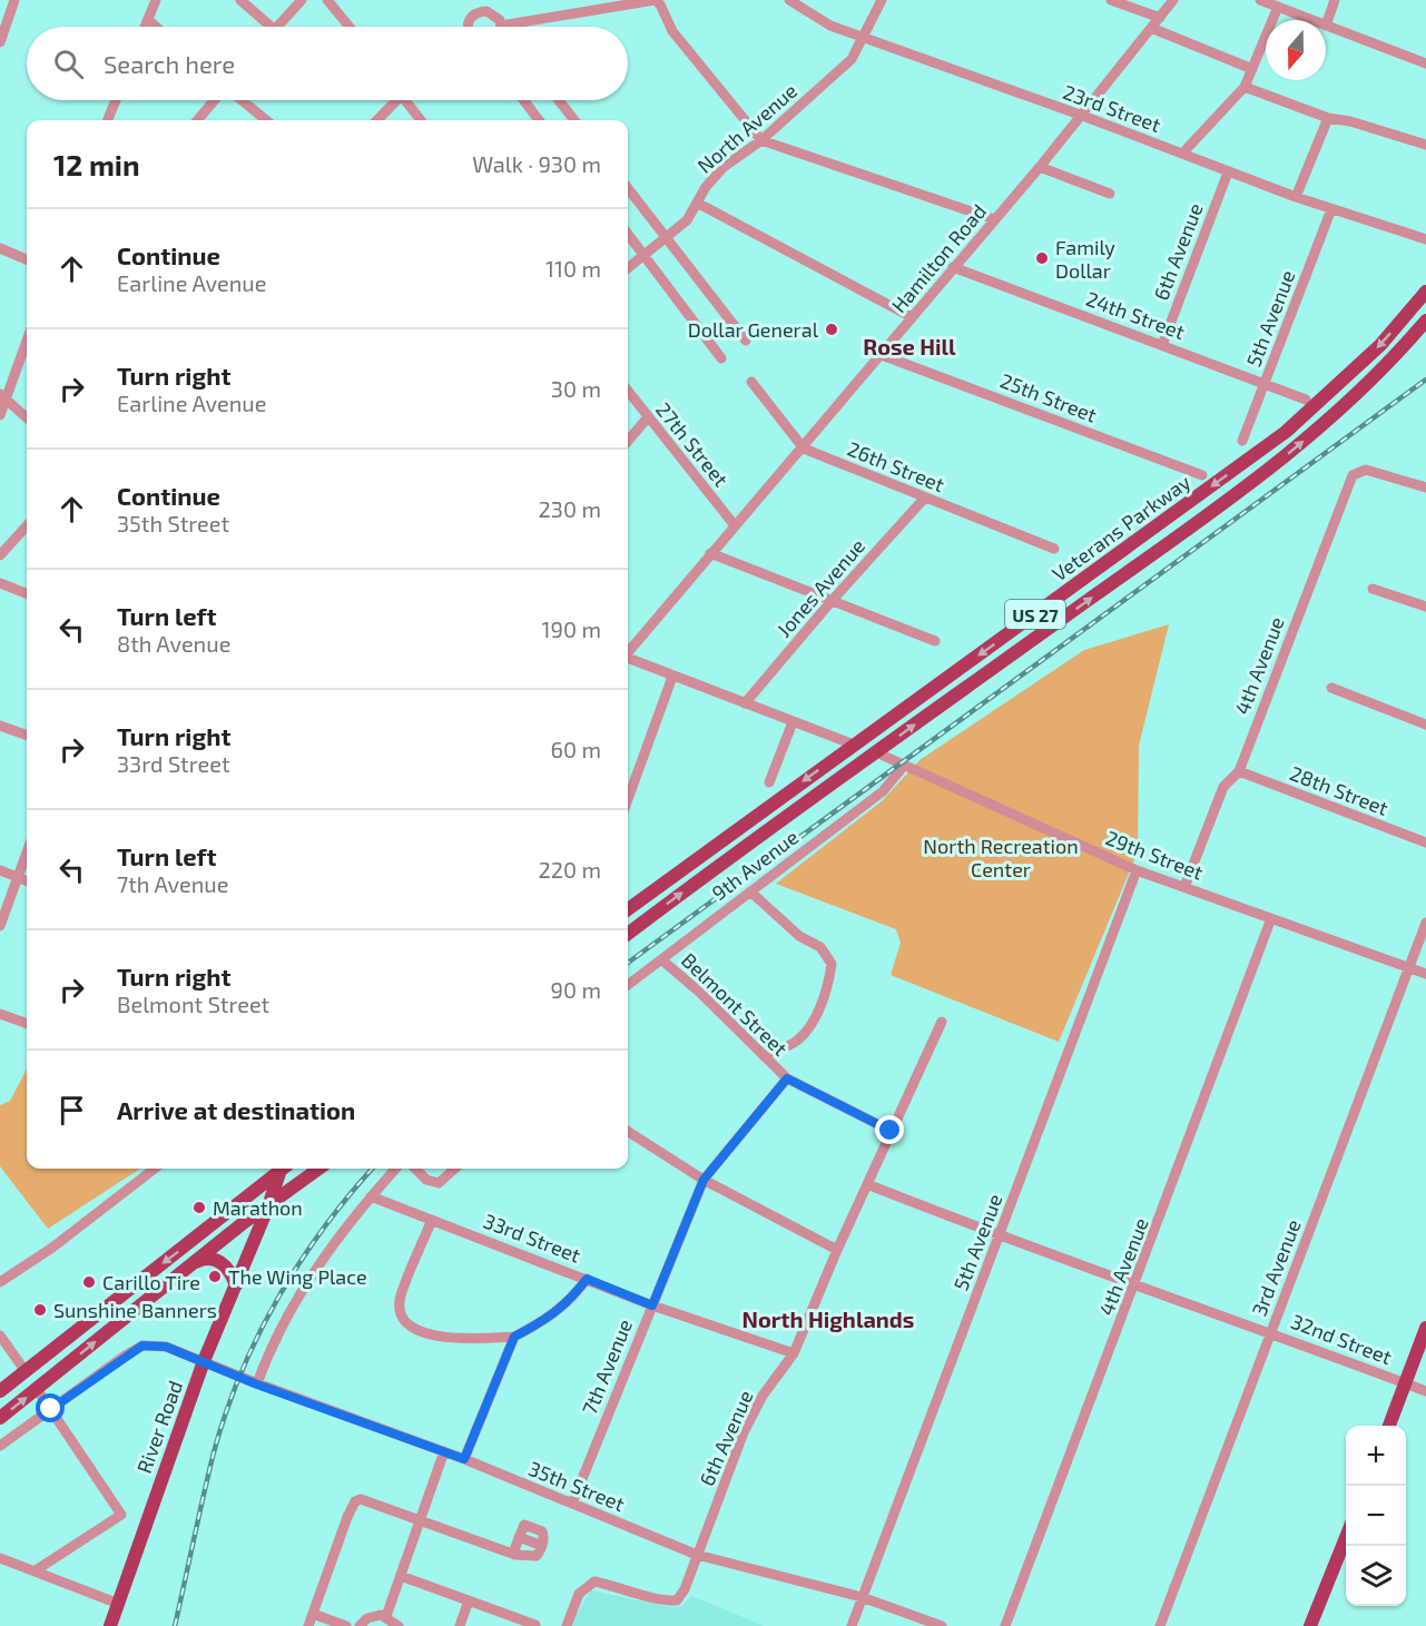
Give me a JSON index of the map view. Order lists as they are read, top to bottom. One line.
{"streets":{"main road":["Veterans Parkway","US 27","River Road"],"street":["23rd Street","North Avenue","6th Avenue","Hamilton Road","24th Street","5th Avenue","25th Street","27th Street","26th Street","Jones Avenue","4th Avenue","28th Street","29th Street","9th Avenue","Belmont Street","33rd Street","3rd Avenue","32nd Street","7th Avenue","35th Street"]},"crossings":[["23rd Street","North Avenue"],["23rd Street","6th Avenue"],["23rd Street","Hamilton Road"],["23rd Street","5th Avenue"],["6th Avenue","24th Street"],["6th Avenue","Belmont Street"],["6th Avenue","33rd Street"],["6th Avenue","32nd Street"],["6th Avenue","35th Street"],["Hamilton Road","24th Street"],["Hamilton Road","25th Street"],["Hamilton Road","27th Street"],["Hamilton Road","26th Street"],["24th Street","5th Avenue"],["5th Avenue","29th Street"],["5th Avenue","32nd Street"],["5th Avenue","35th Street"],["26th Street","Jones Avenue"],["Veterans Parkway","29th Street"],["4th Avenue","28th Street"],["4th Avenue","29th Street"],["4th Avenue","32nd Street"],["29th Street","9th Avenue"],["29th Street","3rd Avenue"],["9th Avenue","Belmont Street"],["Belmont Street","7th Avenue"],["33rd Street","7th Avenue"],["3rd Avenue","32nd Street"],["7th Avenue","35th Street"],["River Road","35th Street"]],"districts":["Rose Hill","North Highlands"],"parks":["North Recreation Center"],"places":["Family Dollar","Dollar General","Marathon","The Wing Place","Carillo Tire","Sunshine Banners"],"north":"bottom","page":{"search":"Search here","heading":["12 min","Walk · 930 m"],"list":[["Continue","Earline Avenue","110 m"],["Turn right","Earline Avenue","30 m"],["Continue","35th Street","230 m"],["Turn left","8th Avenue","190 m"],["Turn right","33rd Street","60 m"],["Turn left","7th Avenue","220 m"],["Turn right","Belmont Street","90 m"],"Arrive at destination"],"map_buttons":["+","−"]}}
